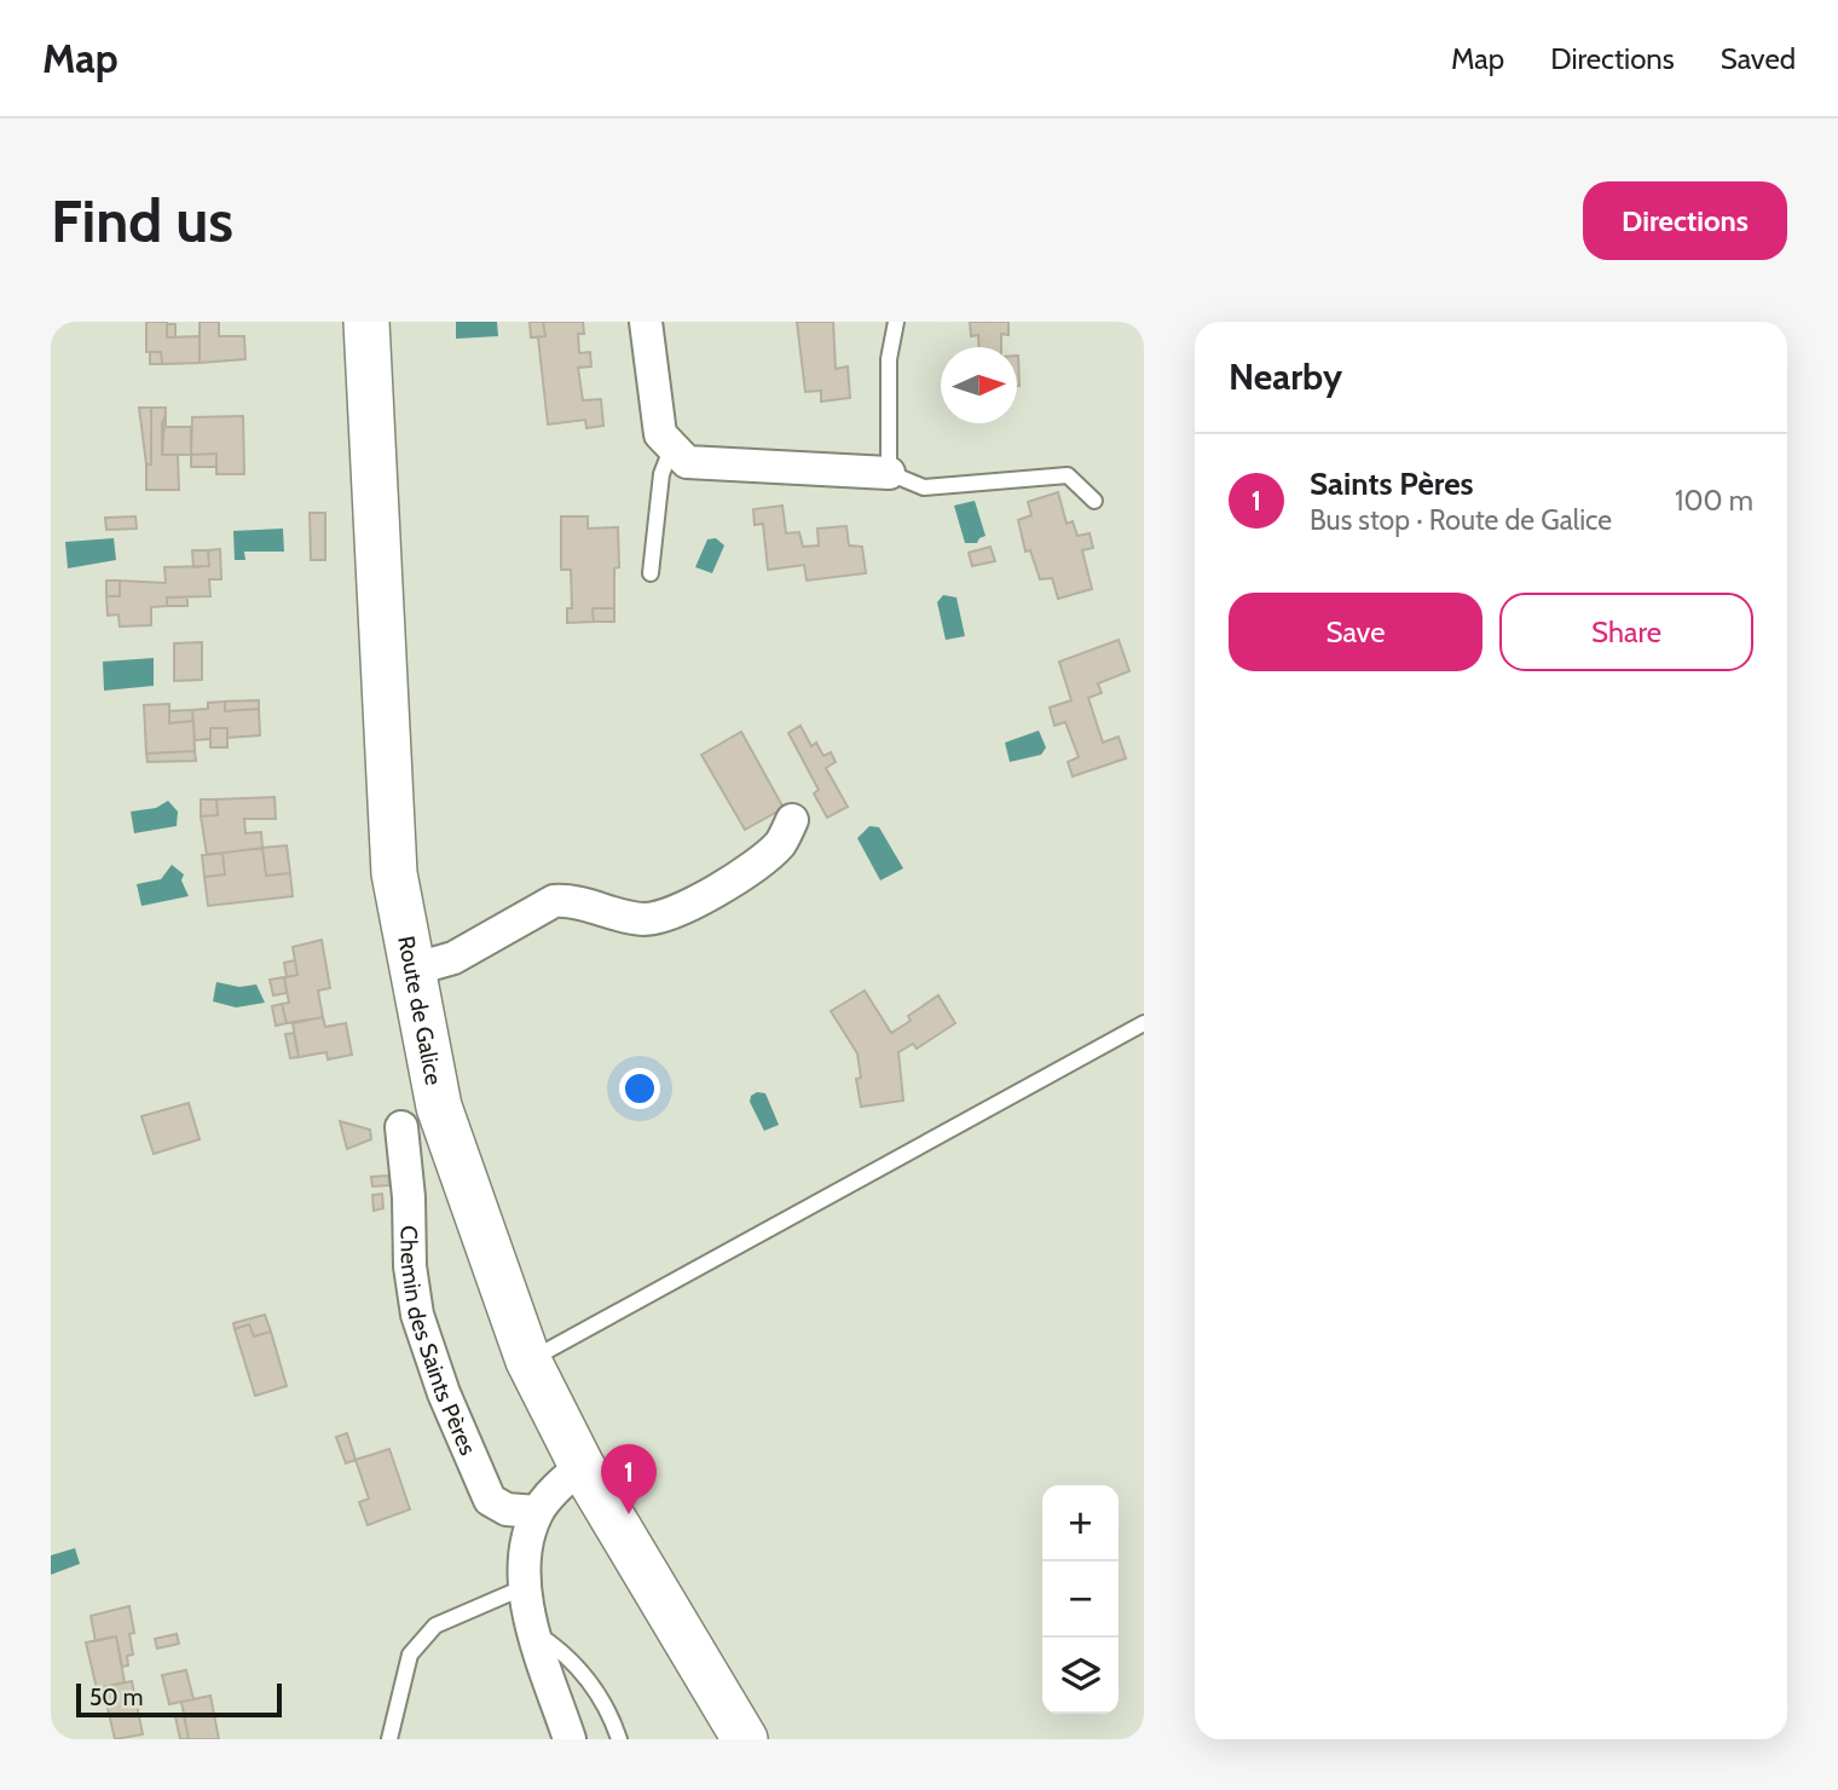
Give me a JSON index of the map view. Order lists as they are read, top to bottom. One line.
{"streets":{"main road":["Route de Galice"],"street":["Chemin des Saints Pères"]},"scale_bar":"50 m","north":"right","page":{"header":"Map","nav":["Map","Directions","Saved"],"buttons":["Directions",["Save","Share"]],"title":"Find us","heading":"Nearby","list":[{"mark":"1","name":"Saints Pères","note":"Bus stop · Route de Galice","value":"100 m"}],"pins":"1","map_buttons":["+","−"],"scale":"50 m"}}
